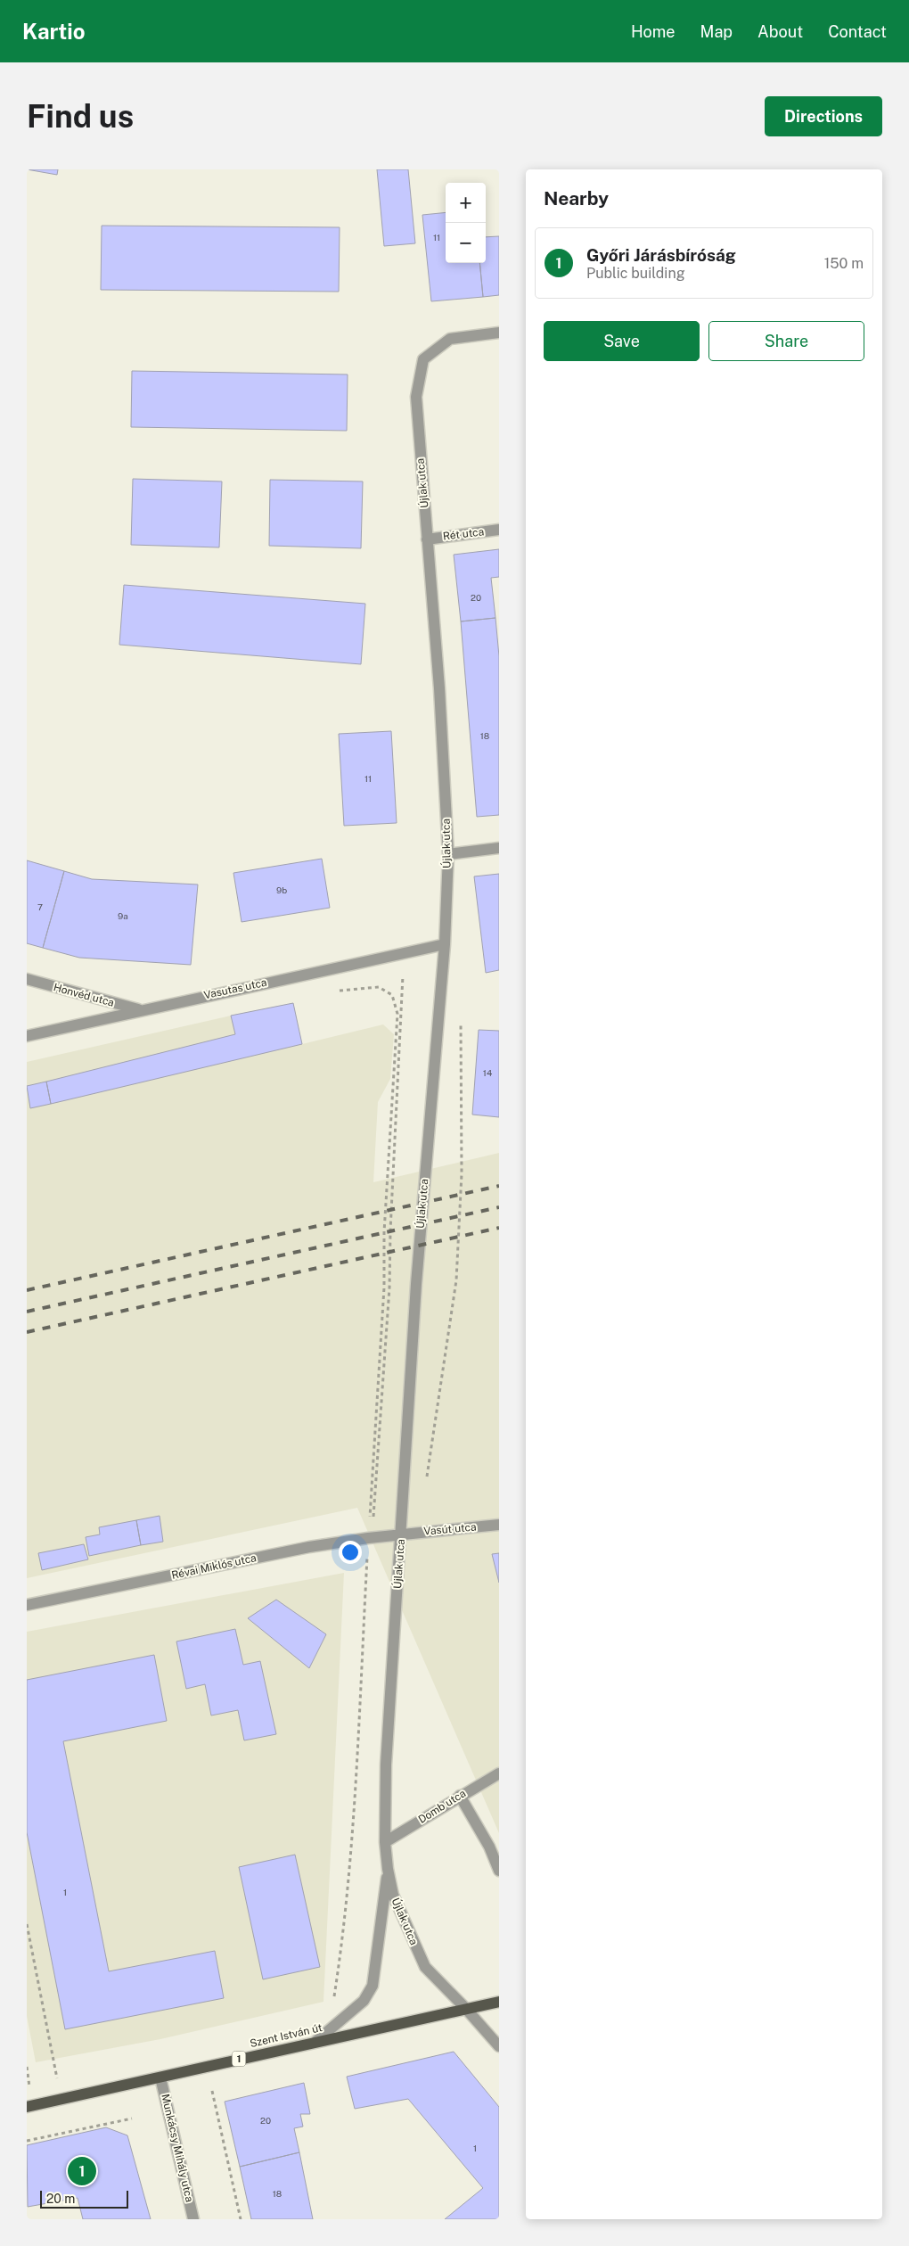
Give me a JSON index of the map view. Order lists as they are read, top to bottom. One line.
{"streets":{"main road":["Szent István út","1"],"street":["Újlak utca","Rét utca","Vasutas utca","Honvéd utca","Vasút utca","Révai Miklós utca","Domb utca","Munkácsy Mihály utca"]},"crossings":[["Újlak utca","Rét utca"],["Újlak utca","Vasutas utca"],["Újlak utca","Vasút utca"],["Újlak utca","Révai Miklós utca"],["Újlak utca","Domb utca"],["Újlak utca","Szent István út"],["Vasutas utca","Honvéd utca"],["Vasút utca","Révai Miklós utca"],["Szent István út","Munkácsy Mihály utca"]],"house_numbers":["11","20","18","11","9b","7","9a","14","1","20","1","18"],"scale_bar":"20 m","page":{"header":"Kartio","nav":["Home","Map","About","Contact"],"buttons":["Directions",["Save","Share"]],"title":"Find us","heading":"Nearby","map_buttons":["+","−"],"list":[{"mark":"1","name":"Győri Járásbíróság","note":"Public building","value":"150 m"}],"pins":"1","scale":"20 m"}}
